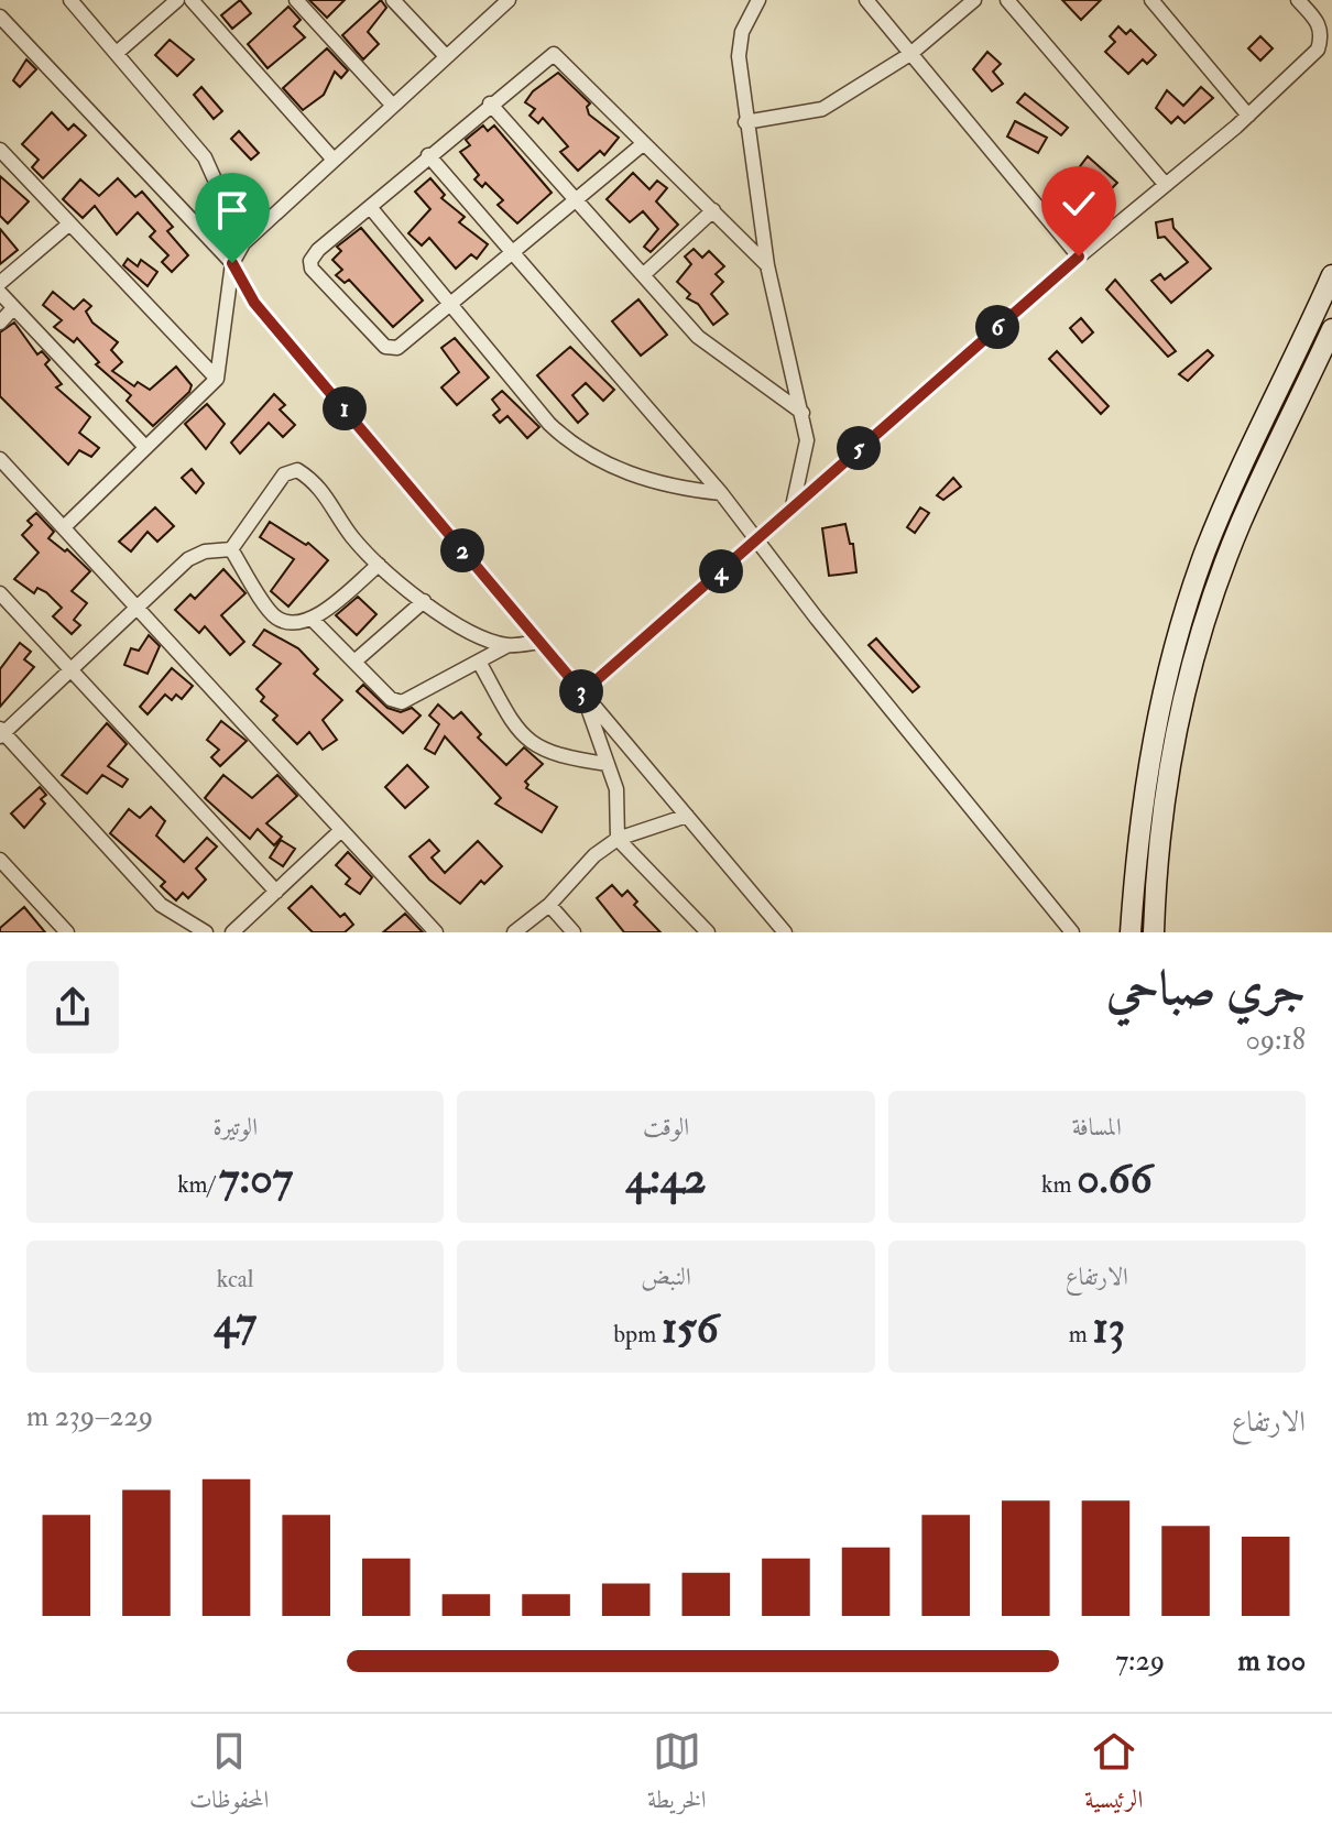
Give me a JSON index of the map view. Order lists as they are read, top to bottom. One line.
{"page":{"pins":["6","1","5","2","4","3"],"heading":["جري صباحي","09:18"],"stats":[["المسافة","0.66 km"],["الوقت","4:42"],["الوتيرة","7:07 /km"],["الارتفاع","13 m"],["النبض","156 bpm"],["kcal","47"]],"chart":["الارتفاع","229–239 m"],"list":[{"name":"100 m","note":"7:29"}],"tabs":["الرئيسية","الخريطة","المحفوظات"]}}
